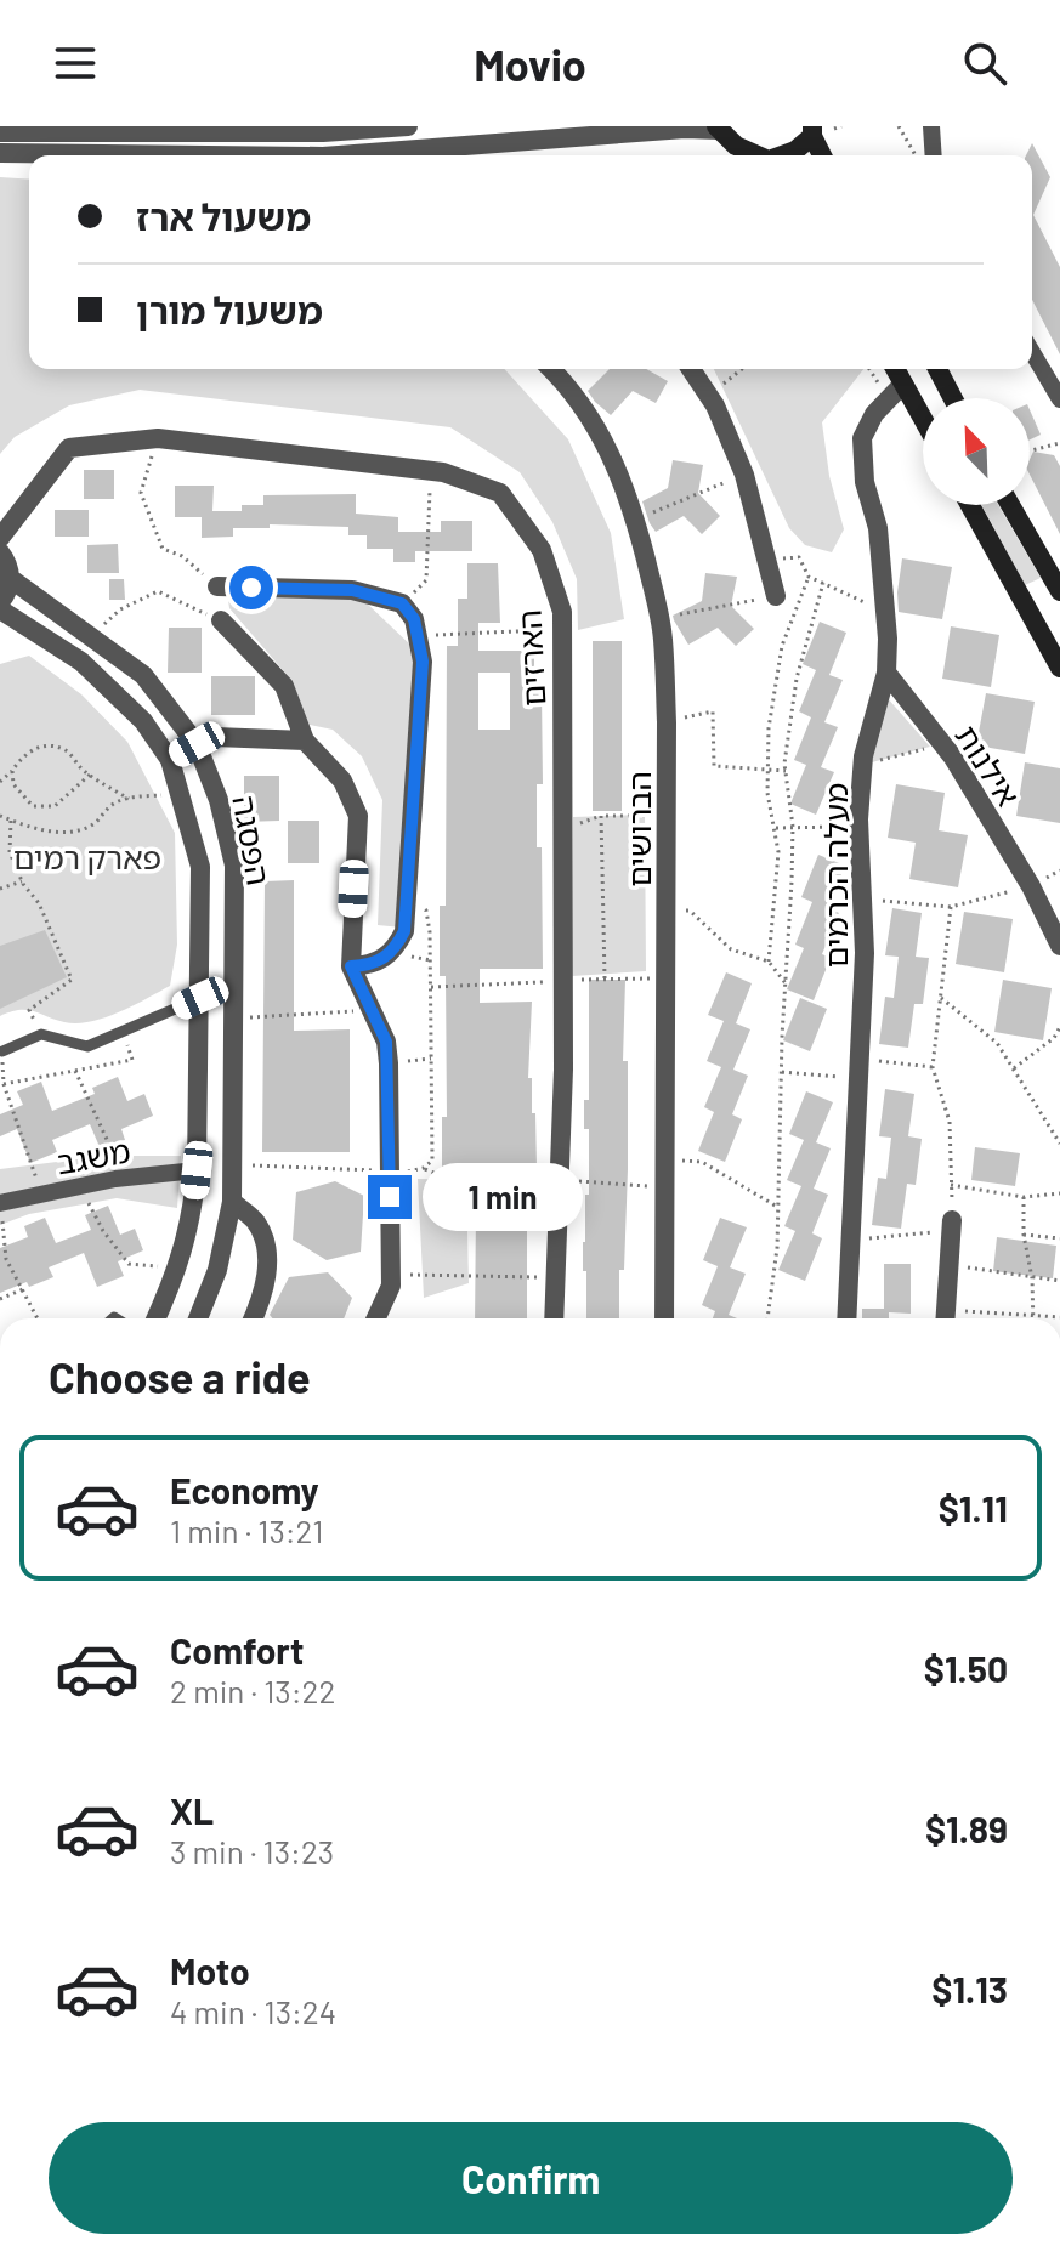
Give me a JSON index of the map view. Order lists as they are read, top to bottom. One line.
{"streets":{"street":["הארזים","אילנות","הברושים","הפסגה","מעלה הכרמים","משגב"]},"crossings":[["אילנות","מעלה הכרמים"],["הפסגה","משגב"]],"parks":["פארק רמים"],"north":"top left","page":{"header":"Movio","banner":["משעול ארז","משעול מורן"],"bubble":"1 min","heading":"Choose a ride","list":[{"name":"Economy","note":"1 min · 13:21","value":"$1.11"},{"name":"Comfort","note":"2 min · 13:22","value":"$1.50"},{"name":"XL","note":"3 min · 13:23","value":"$1.89"},{"name":"Moto","note":"4 min · 13:24","value":"$1.13"}],"buttons":"Confirm"}}
